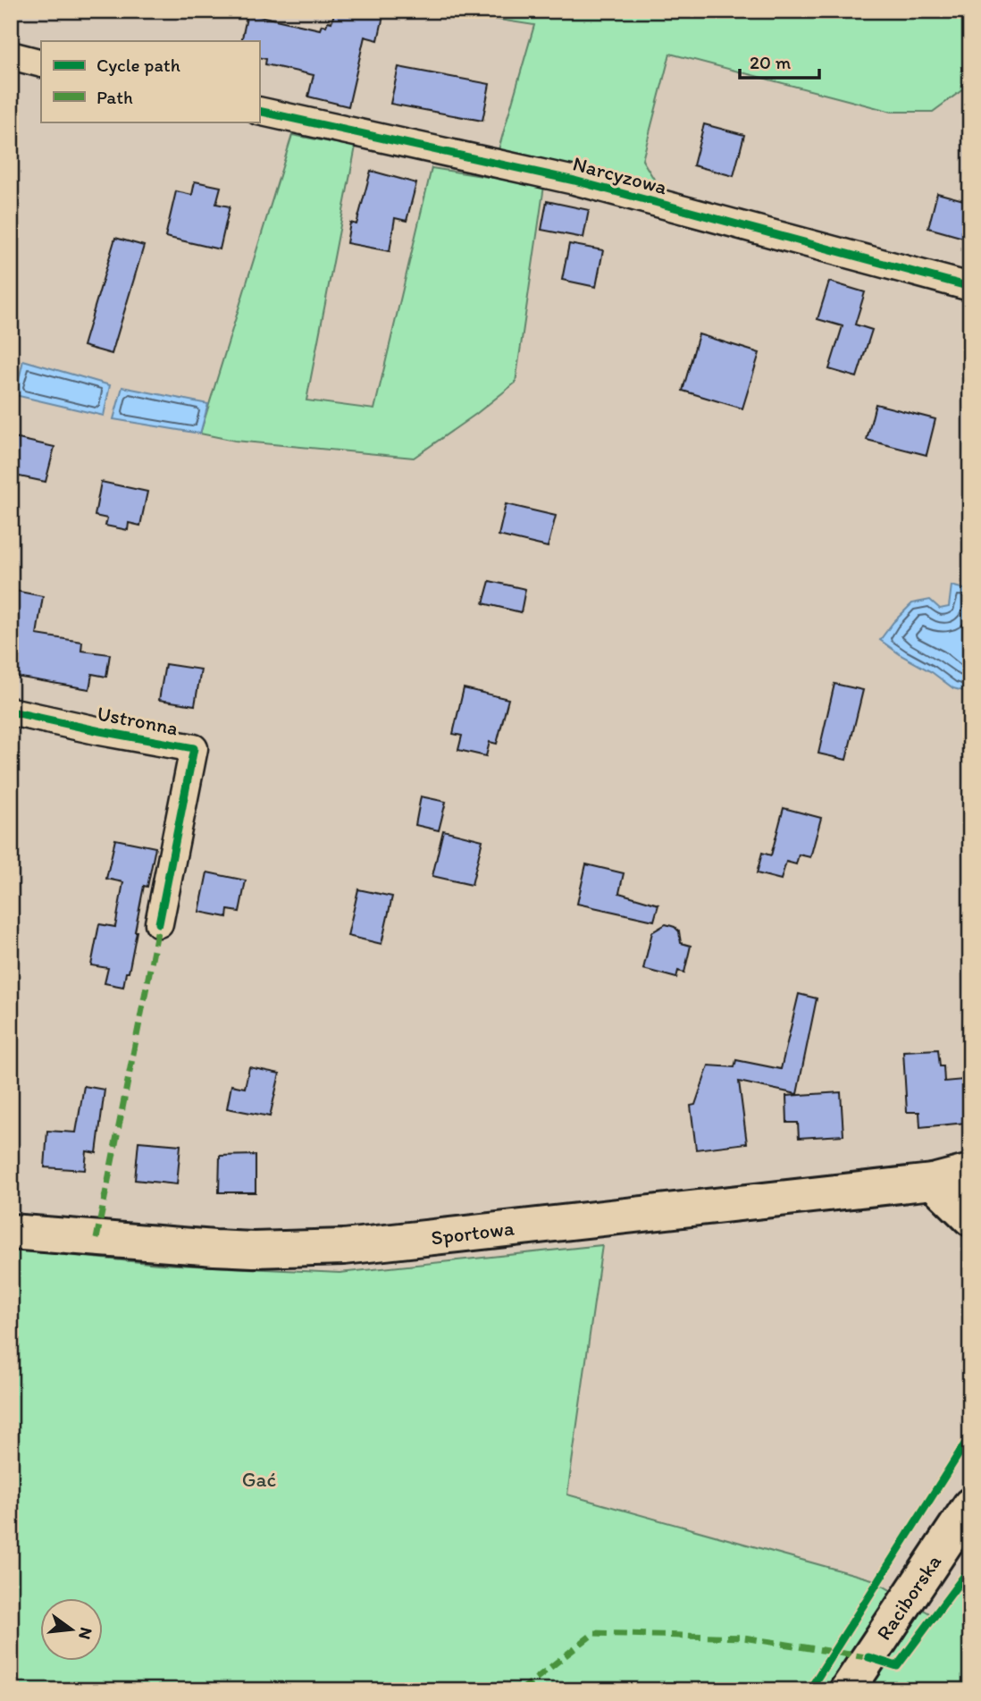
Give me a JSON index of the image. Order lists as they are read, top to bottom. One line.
{"streets":{"main road":["Sportowa","Raciborska"],"street":["Narcyzowa","Ustronna"]},"parks":["Gać"],"legend":["Cycle path","Path"],"scale_bar":"20 m","north":"right"}
